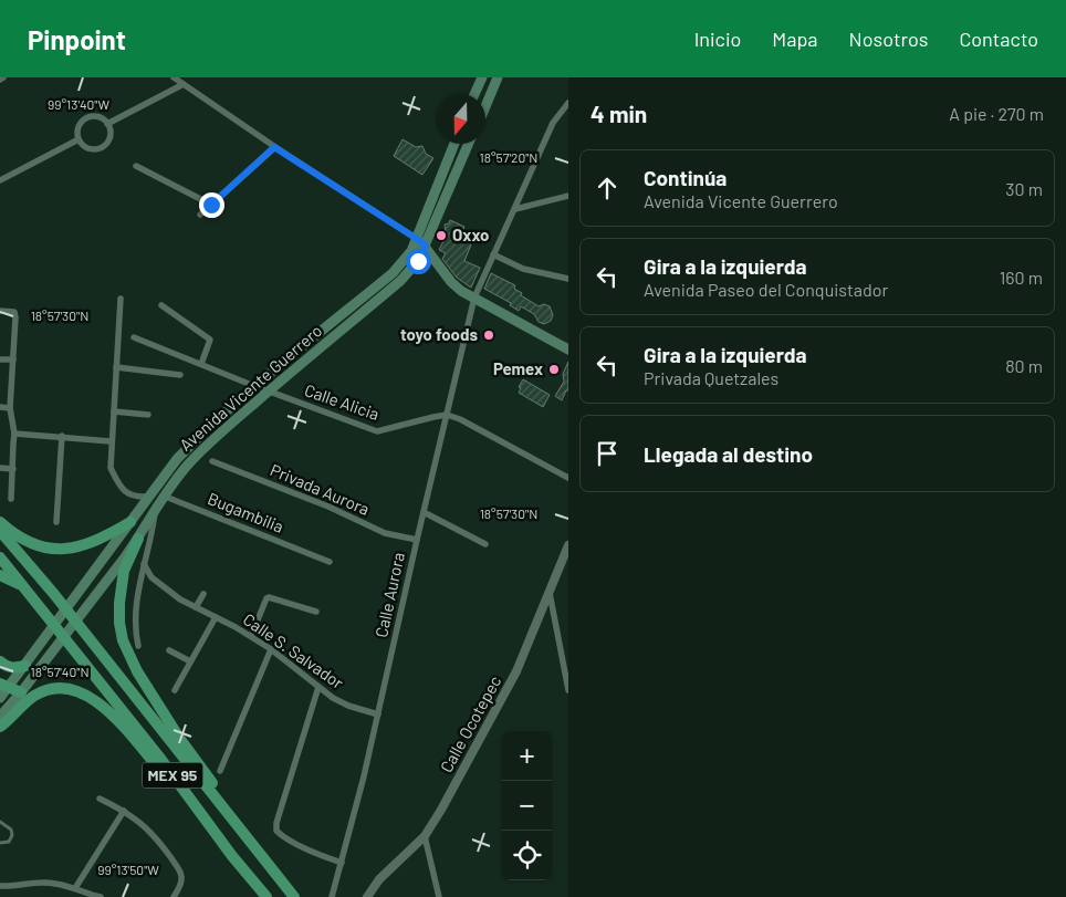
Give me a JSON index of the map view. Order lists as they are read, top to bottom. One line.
{"streets":{"highway":["MEX 95"],"main road":["Avenida Vicente Guerrero"],"street":["Calle Alicia","Privada Aurora","Bugambilia","Calle Aurora","Calle S. Salvador","Calle Ocotepec"]},"crossings":[["Avenida Vicente Guerrero","Calle Alicia"],["Avenida Vicente Guerrero","Bugambilia"],["Calle Alicia","Calle Aurora"],["Privada Aurora","Calle Aurora"],["Calle Aurora","Calle S. Salvador"]],"places":["Oxxo","toyo foods","Pemex"],"north":"bottom","page":{"header":"Pinpoint","nav":["Inicio","Mapa","Nosotros","Contacto"],"heading":["4 min","A pie · 270 m"],"list":[["Continúa","Avenida Vicente Guerrero","30 m"],["Gira a la izquierda","Avenida Paseo del Conquistador","160 m"],["Gira a la izquierda","Privada Quetzales","80 m"],"Llegada al destino"],"map_buttons":["+","−"]},"coordinates":["99°13'40\"W","18°57'20\"N","18°57'30\"N","18°57'40\"N","99°13'50\"W"]}
